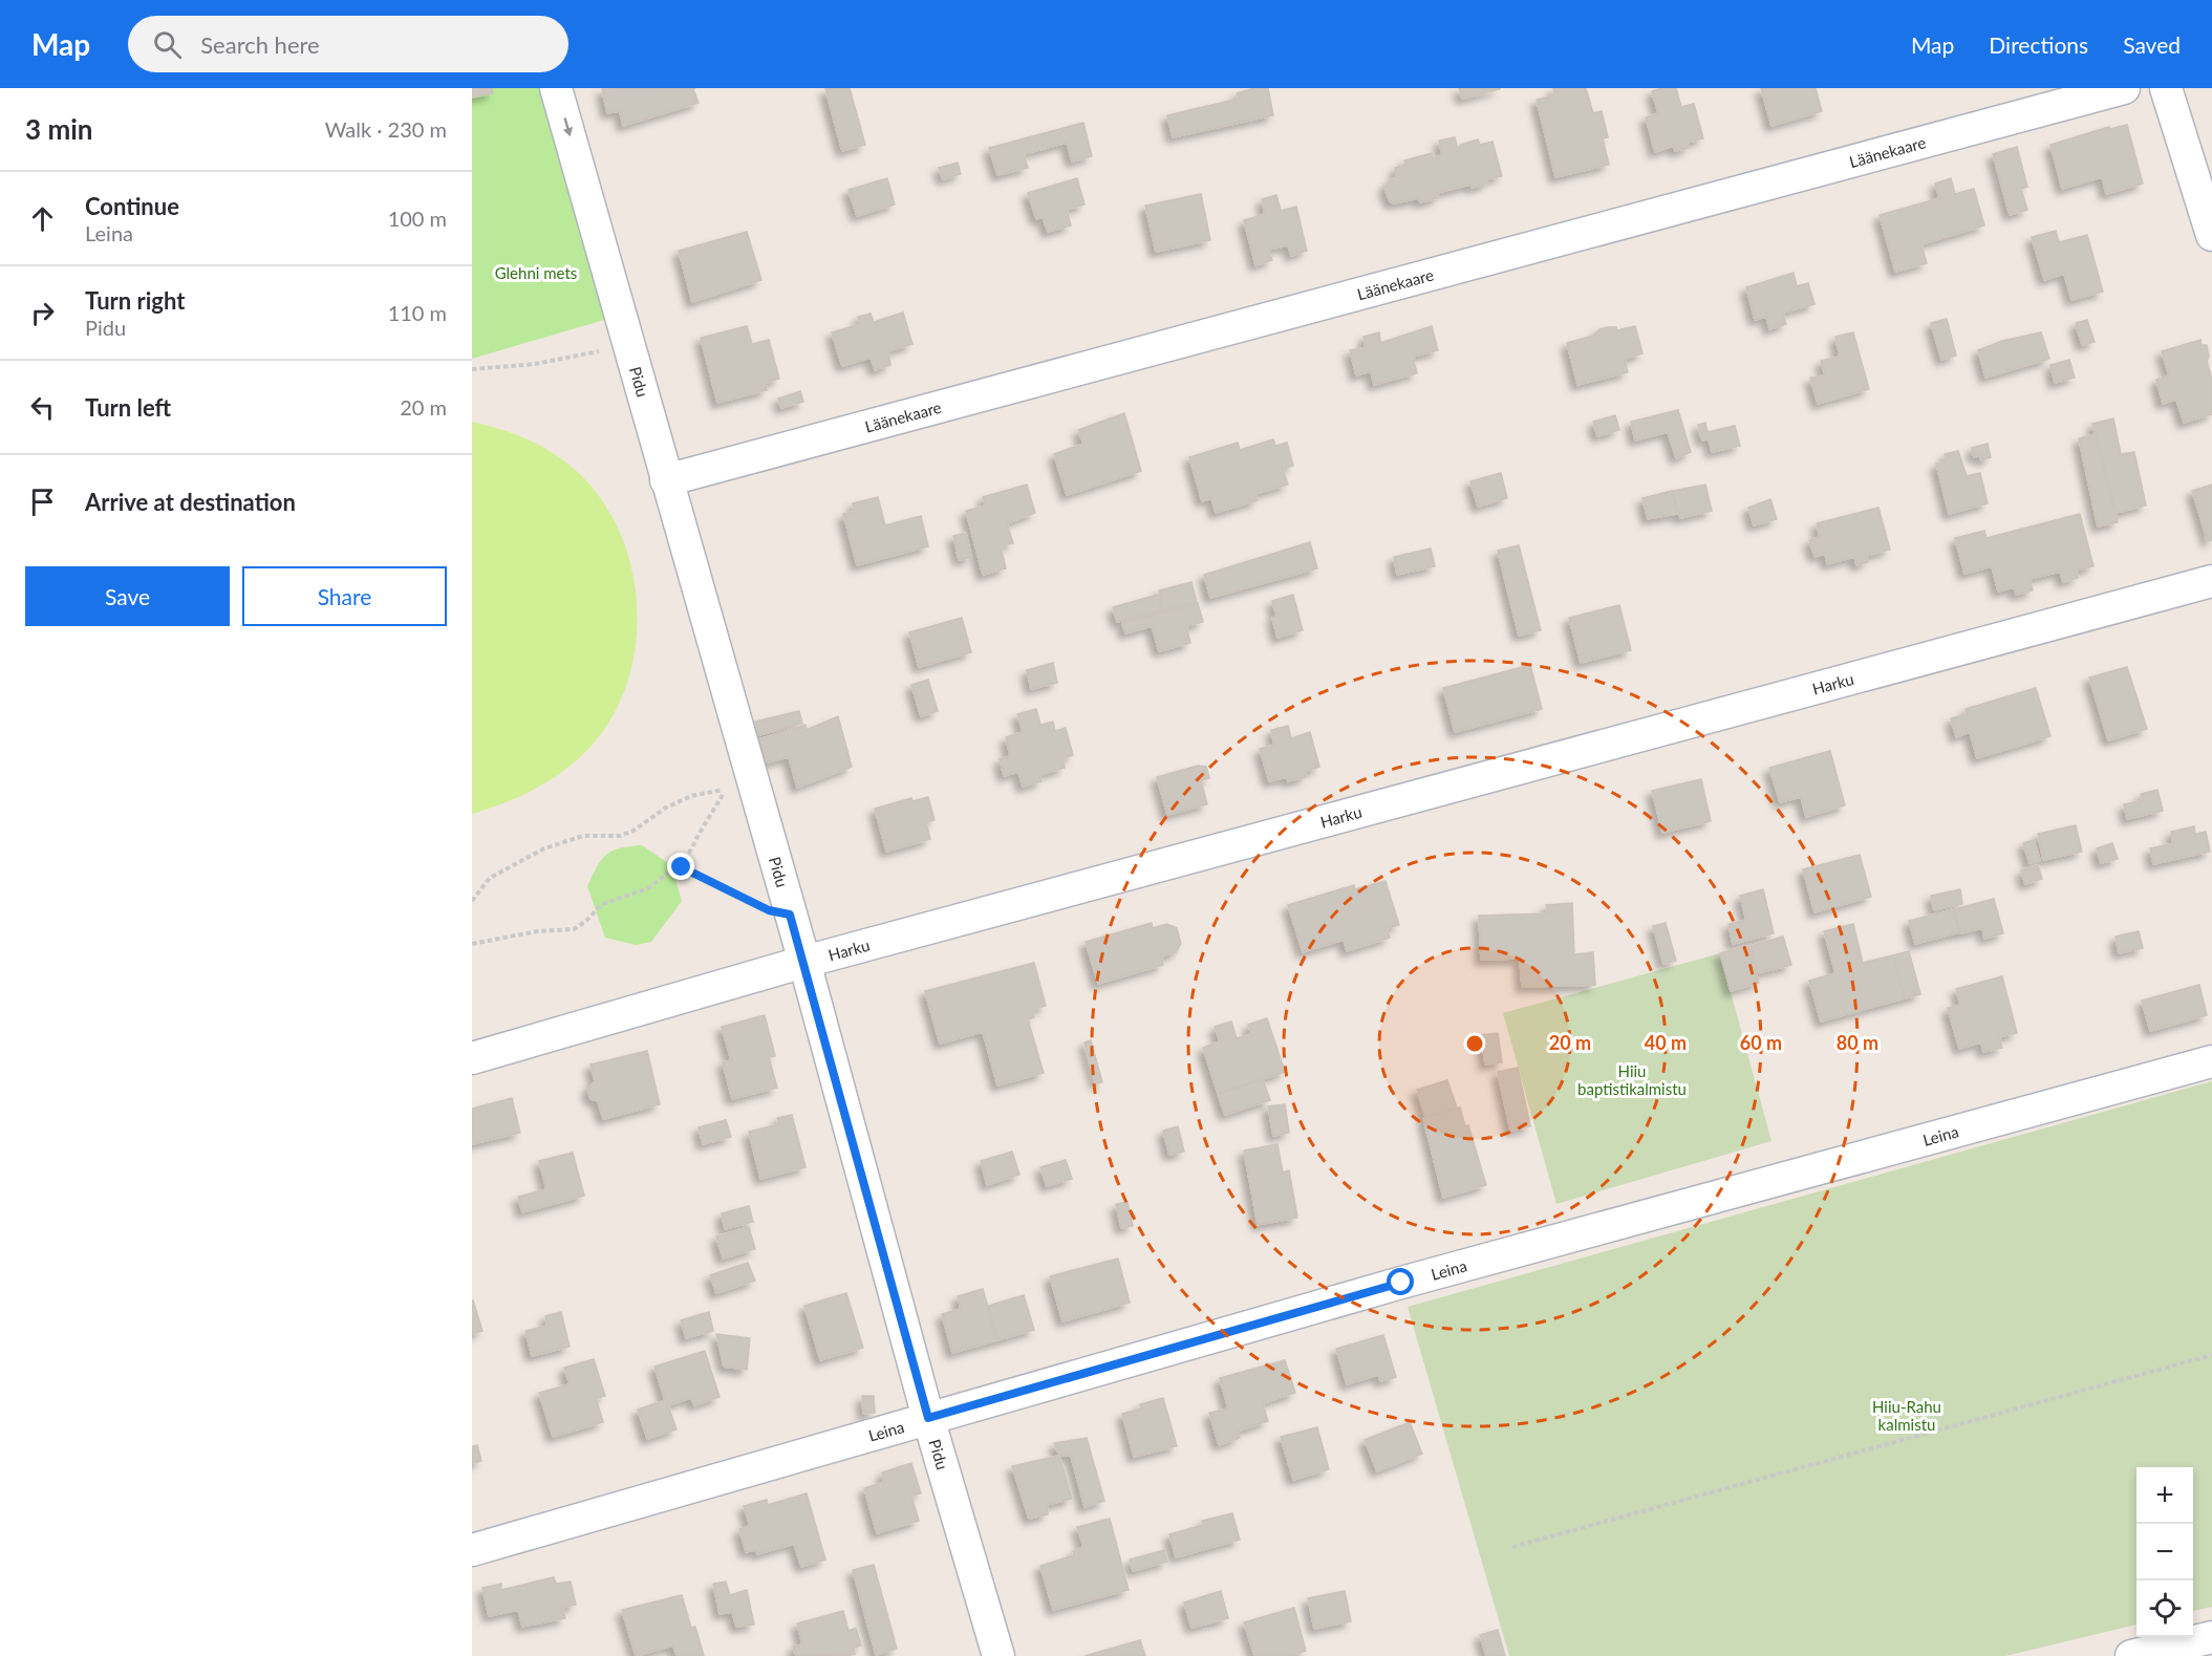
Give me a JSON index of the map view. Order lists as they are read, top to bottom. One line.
{"streets":{"street":["Läänekaare","Pidu","Harku","Leina"]},"crossings":[["Läänekaare","Pidu"],["Pidu","Harku"],["Pidu","Leina"]],"parks":["Glehni mets","Hiiu baptistikalmistu","Hiiu-Rahu kalmistu"],"page":{"header":"Map","search":"Search here","nav":["Map","Directions","Saved"],"heading":["3 min","Walk · 230 m"],"list":[["Continue","Leina","100 m"],["Turn right","Pidu","110 m"],["Turn left","20 m"],"Arrive at destination"],"buttons":["Save","Share"],"map_buttons":["+","−"]},"rings":["20 m","40 m","60 m","80 m"]}
